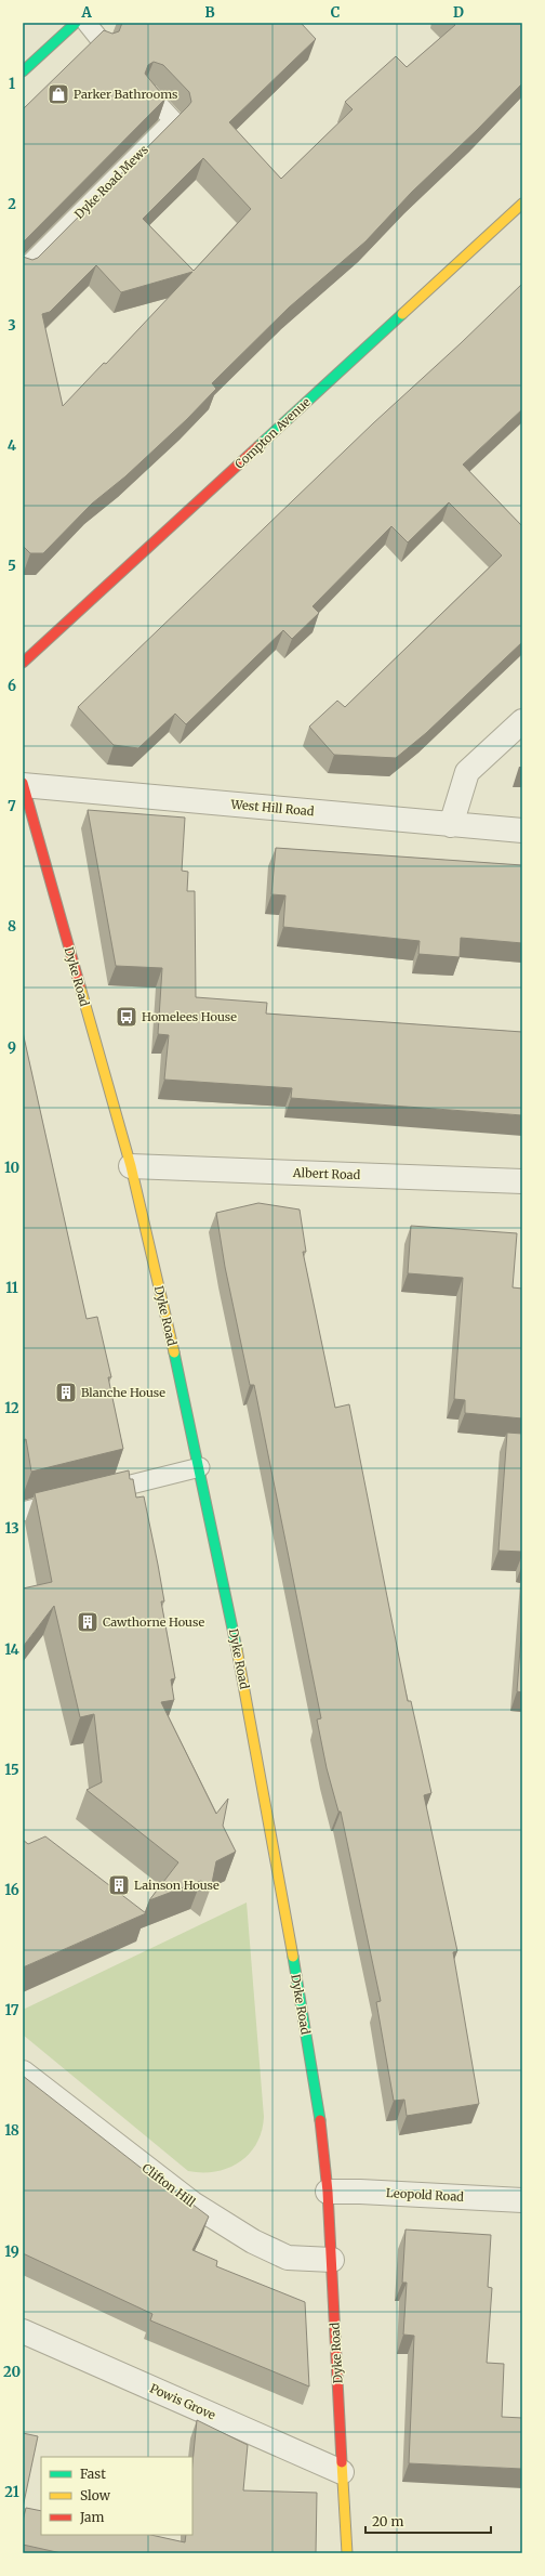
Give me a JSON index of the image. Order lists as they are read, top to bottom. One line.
{"streets":{"main road":["Compton Avenue","Dyke Road"],"street":["West Hill Road","Albert Road","Clifton Hill","Leopold Road","Powis Grove"],"lane":["Dyke Road Mews"]},"crossings":[["West Hill Road","Dyke Road"],["Dyke Road","Albert Road"],["Dyke Road","Clifton Hill"],["Dyke Road","Leopold Road"],["Dyke Road","Powis Grove"]],"places":{"shop":["Parker Bathrooms"],"bus stop":["Homelees House"],"building":["Blanche House","Cawthorne House","Lainson House"]},"legend":["Fast","Slow","Jam"],"scale_bar":"20 m","grid":{"columns":["A","B","C","D"],"rows":["1","2","3","4","5","6","7","8","9","10","11","12","13","14","15","16","17","18","19","20","21"]}}
